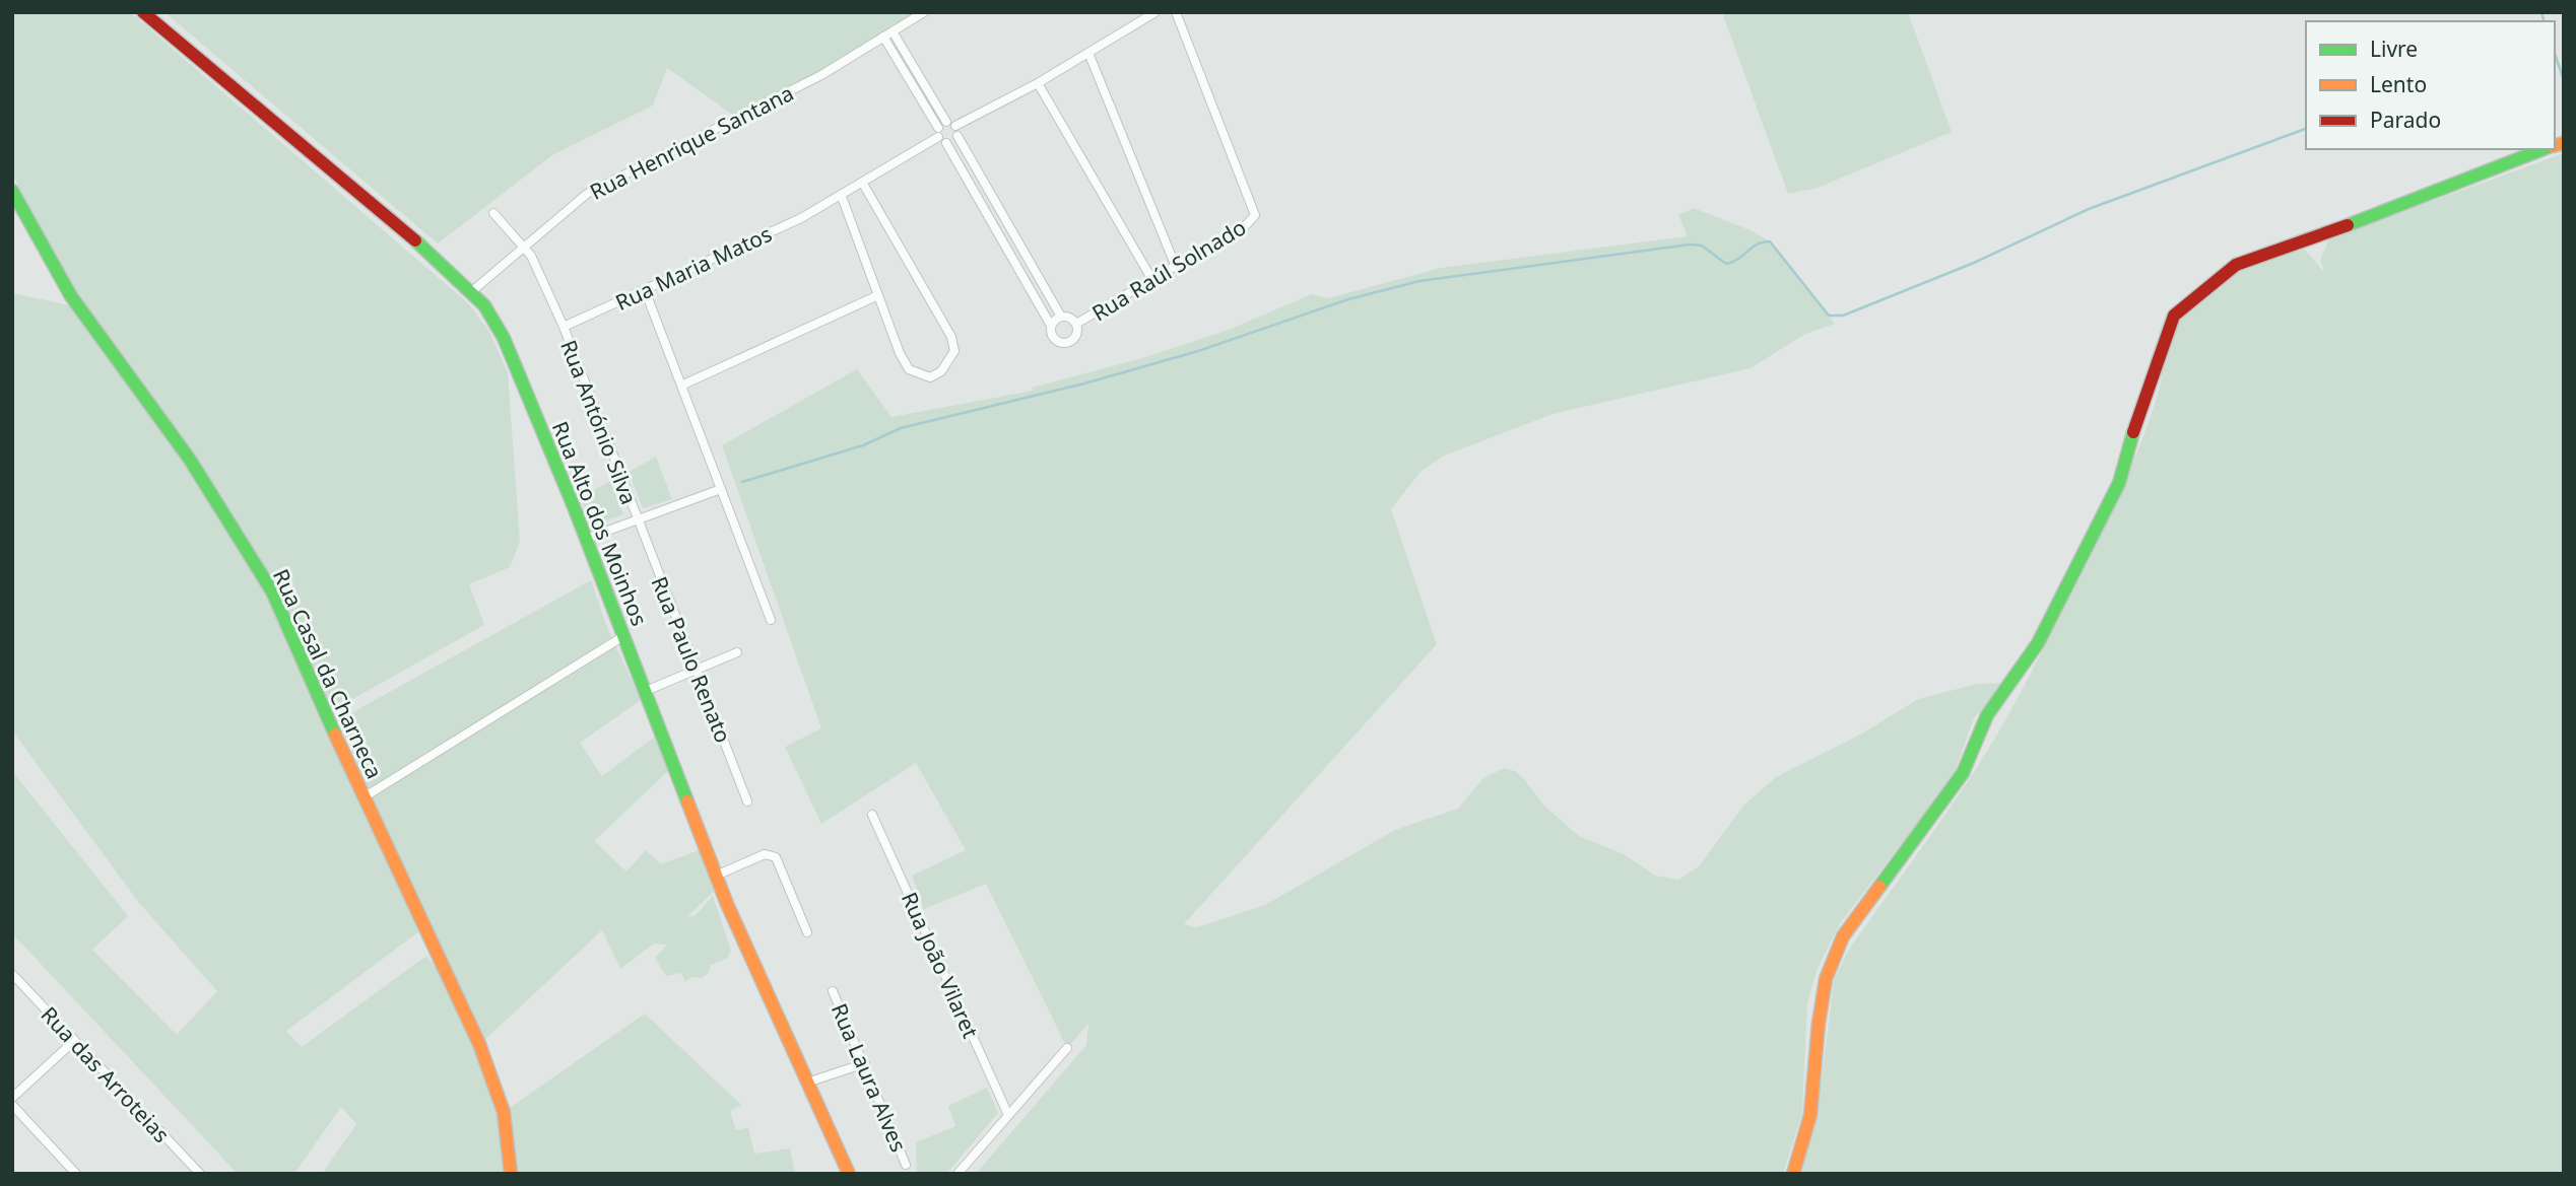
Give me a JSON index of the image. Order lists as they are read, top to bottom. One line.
{"streets":{"street":["Rua Henrique Santana","Rua Maria Matos","Rua Raúl Solnado","Rua António Silva","Rua Alto dos Moinhos","Rua Paulo Renato","Rua Casal da Charneca","Rua João Vilaret","Rua das Arroteias","Rua Laura Alves"]},"crossings":[["Rua Henrique Santana","Rua Alto dos Moinhos"],["Rua Maria Matos","Rua António Silva"],["Rua António Silva","Rua Paulo Renato"]],"legend":["Livre","Lento","Parado"]}
